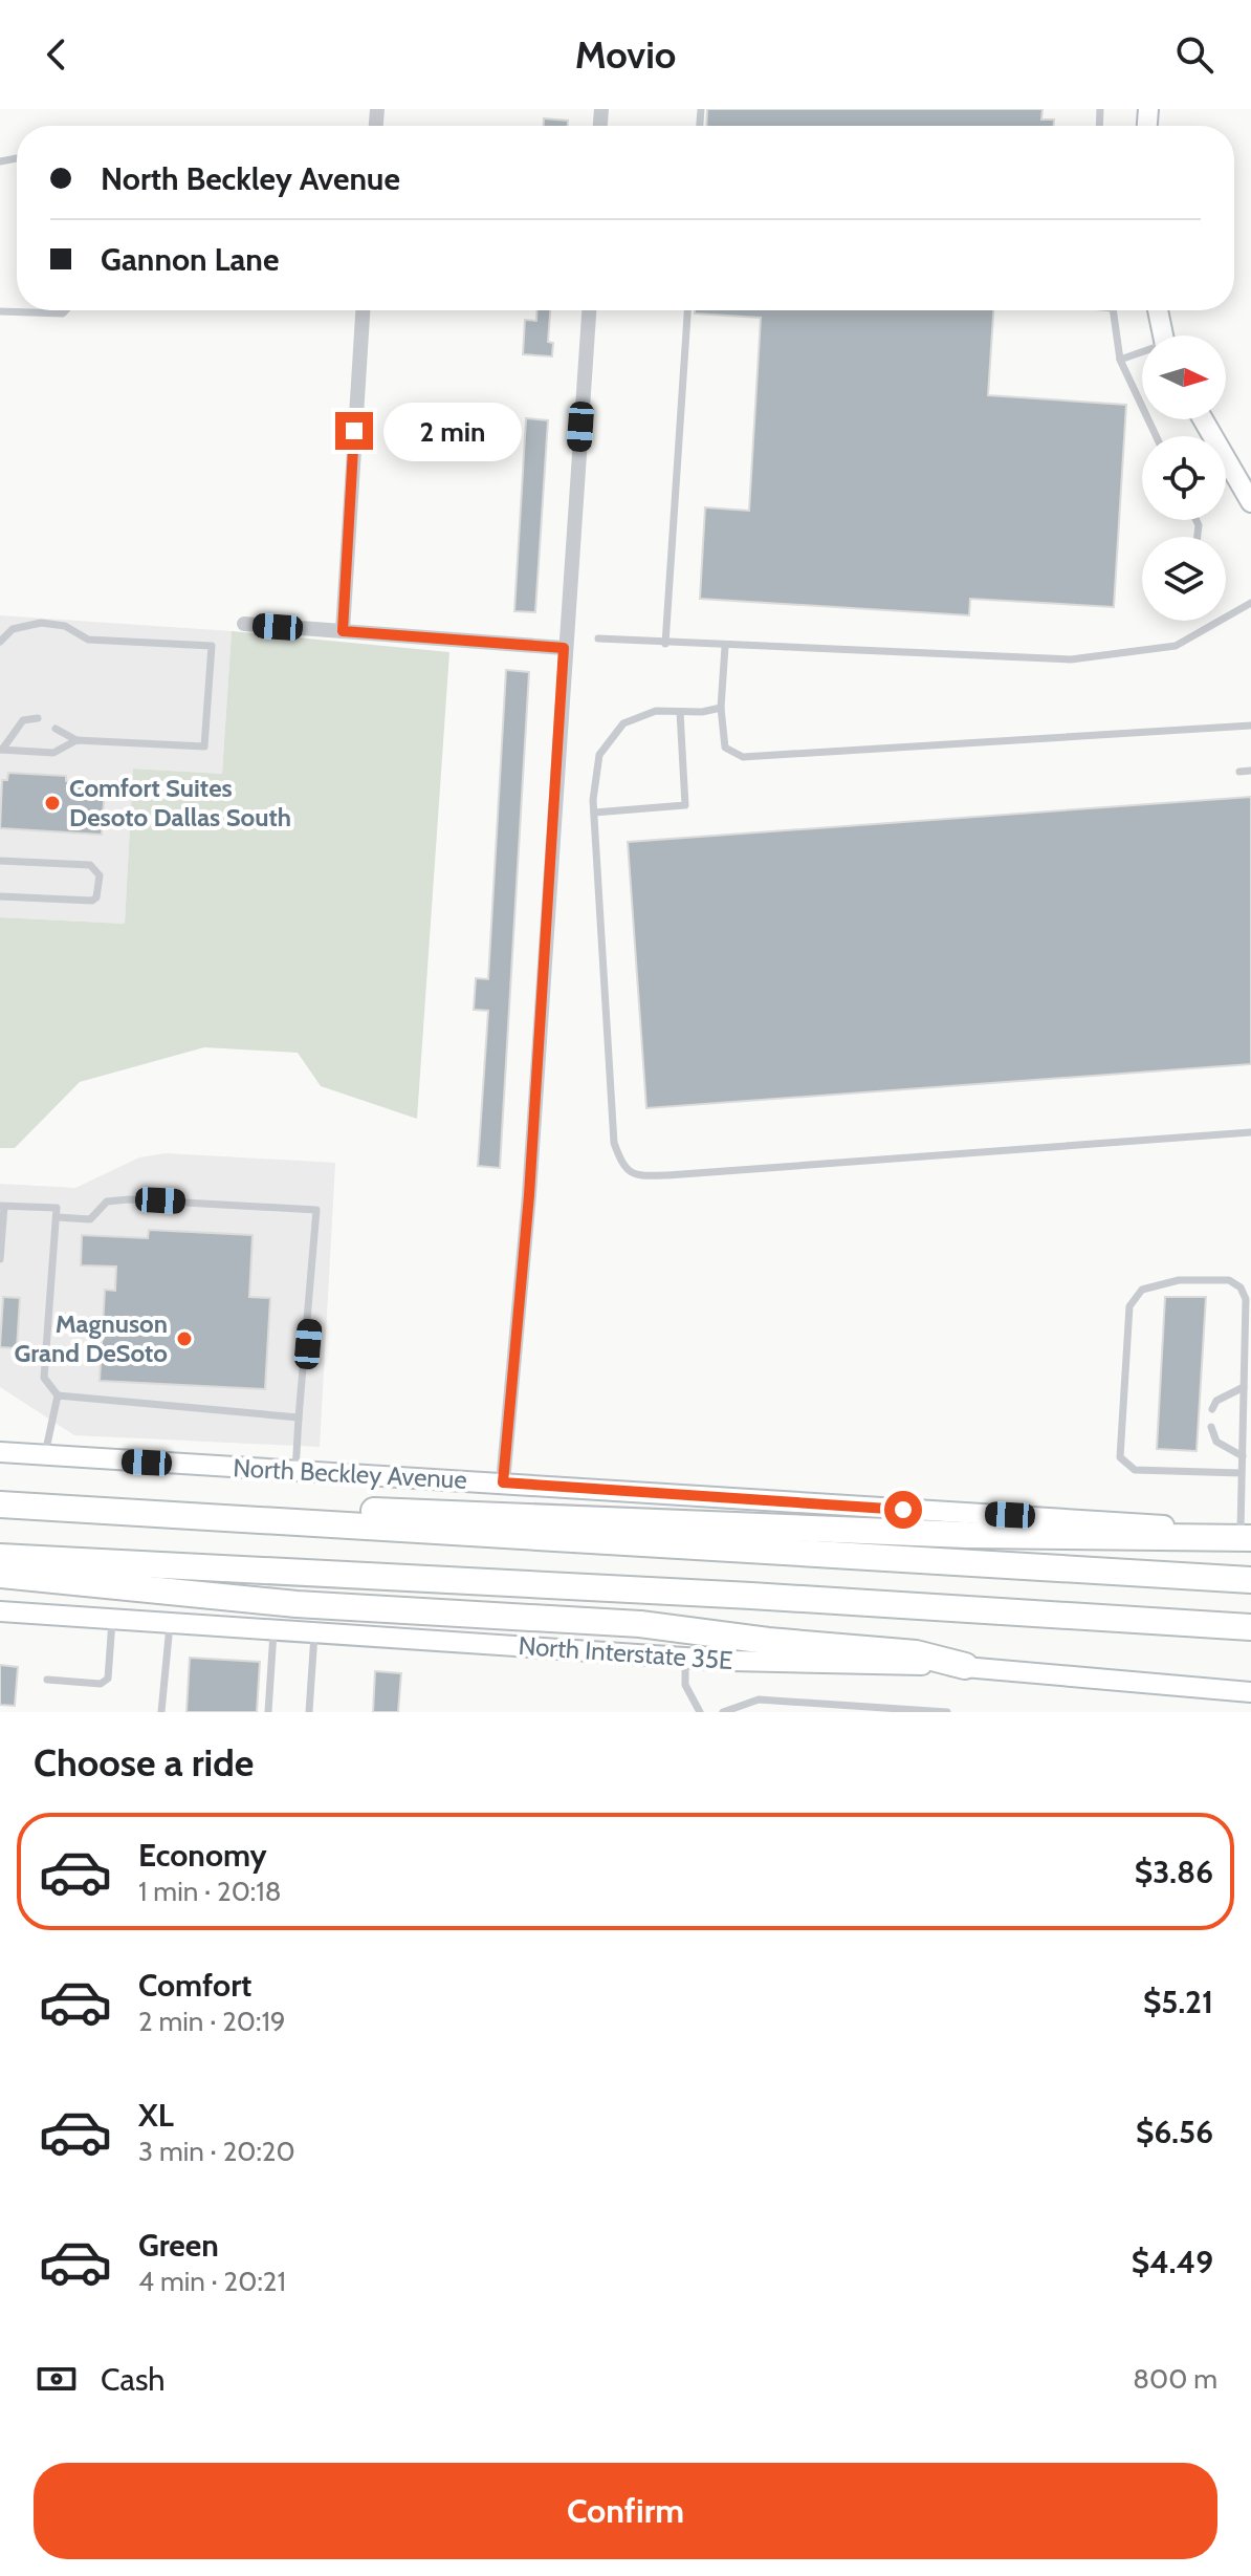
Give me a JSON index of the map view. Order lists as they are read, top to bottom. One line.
{"streets":{"main road":["North Beckley Avenue","North Interstate 35E"]},"places":["Comfort Suites Desoto Dallas South","Magnuson Grand DeSoto"],"north":"right","page":{"header":"Movio","banner":["North Beckley Avenue","Gannon Lane"],"bubble":"2 min","heading":"Choose a ride","list":[{"name":"Economy","note":"1 min · 20:18","value":"$3.86"},{"name":"Comfort","note":"2 min · 20:19","value":"$5.21"},{"name":"XL","note":"3 min · 20:20","value":"$6.56"},{"name":"Green","note":"4 min · 20:21","value":"$4.49"}],"pay":["Cash","800 m"],"buttons":"Confirm"}}
